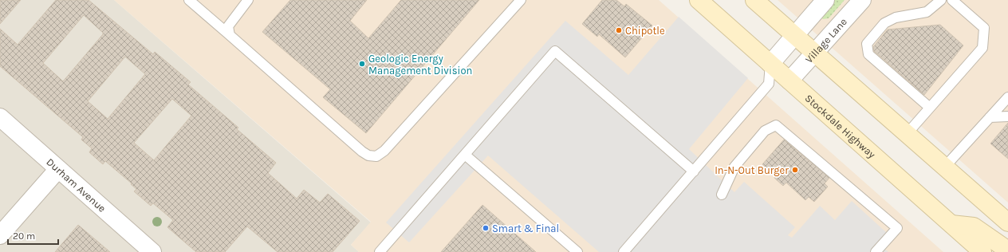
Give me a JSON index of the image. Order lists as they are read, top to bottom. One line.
{"streets":{"main road":["Stockdale Highway"],"street":["Village Lane","Durham Avenue"]},"crossings":[["Village Lane","Stockdale Highway"]],"places":["Chipotle","Geologic Energy Management Division","In-N-Out Burger","Smart & Final"],"scale_bar":"20 m"}
